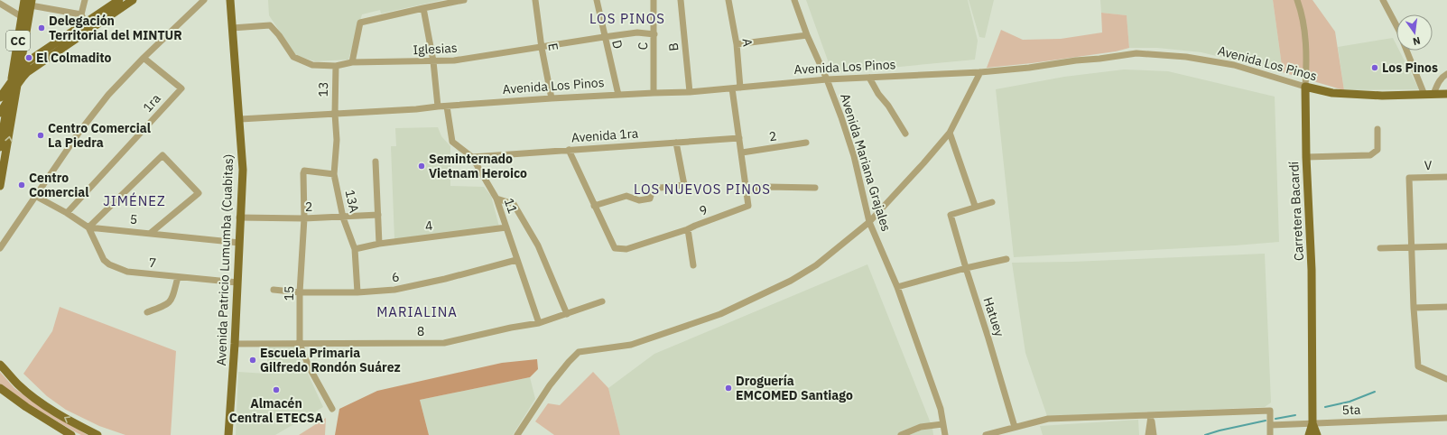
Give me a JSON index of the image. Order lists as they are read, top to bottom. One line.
{"streets":{"main road":["CC","Avenida Los Pinos","Carretera Bacardí","Avenida Patricio Lumumba (Cuabitas)"],"street":["A","D","C","E","B","Iglesias","13","1ra","Avenida 1ra","2","Avenida Mariana Grajales","V","13A","11","9","5","4","7","6","15","Hatuey","8","5ta"]},"crossings":[["A","Avenida Los Pinos"],["D","Iglesias"],["D","Avenida Los Pinos"],["C","Iglesias"],["C","Avenida Los Pinos"],["E","Iglesias"],["E","Avenida Los Pinos"],["B","Avenida Los Pinos"],["Iglesias","13"],["Iglesias","Avenida Patricio Lumumba (Cuabitas)"],["Avenida Los Pinos","13"],["Avenida Los Pinos","Avenida Mariana Grajales"],["Avenida Los Pinos","13A"],["Avenida Los Pinos","11"],["Avenida Los Pinos","9"],["Avenida Los Pinos","Carretera Bacardí"],["Avenida Los Pinos","Avenida Patricio Lumumba (Cuabitas)"],["13","13A"],["1ra","5"],["Avenida 1ra","11"],["Avenida 1ra","9"],["2","13A"],["2","9"],["2","Avenida Patricio Lumumba (Cuabitas)"],["2","15"],["13A","4"],["13A","6"],["13A","15"],["11","4"],["11","6"],["11","8"],["Carretera Bacardí","5ta"],["5","Avenida Patricio Lumumba (Cuabitas)"],["5","7"],["Avenida Patricio Lumumba (Cuabitas)","7"],["Avenida Patricio Lumumba (Cuabitas)","8"],["6","15"],["15","8"]],"districts":["LOS PINOS","LOS NUEVOS PINOS","JIMÉNEZ","MARIALINA"],"places":["Delegación Territorial del MINTUR","El Colmadito","Los Pinos","Centro Comercial La Piedra","Seminternado Vietnam Heroico","Centro Comercial","Escuela Primaria Gilfredo Rondón Suárez","Droguería EMCOMED Santiago","Almacén Central ETECSA"],"north":"bottom"}
